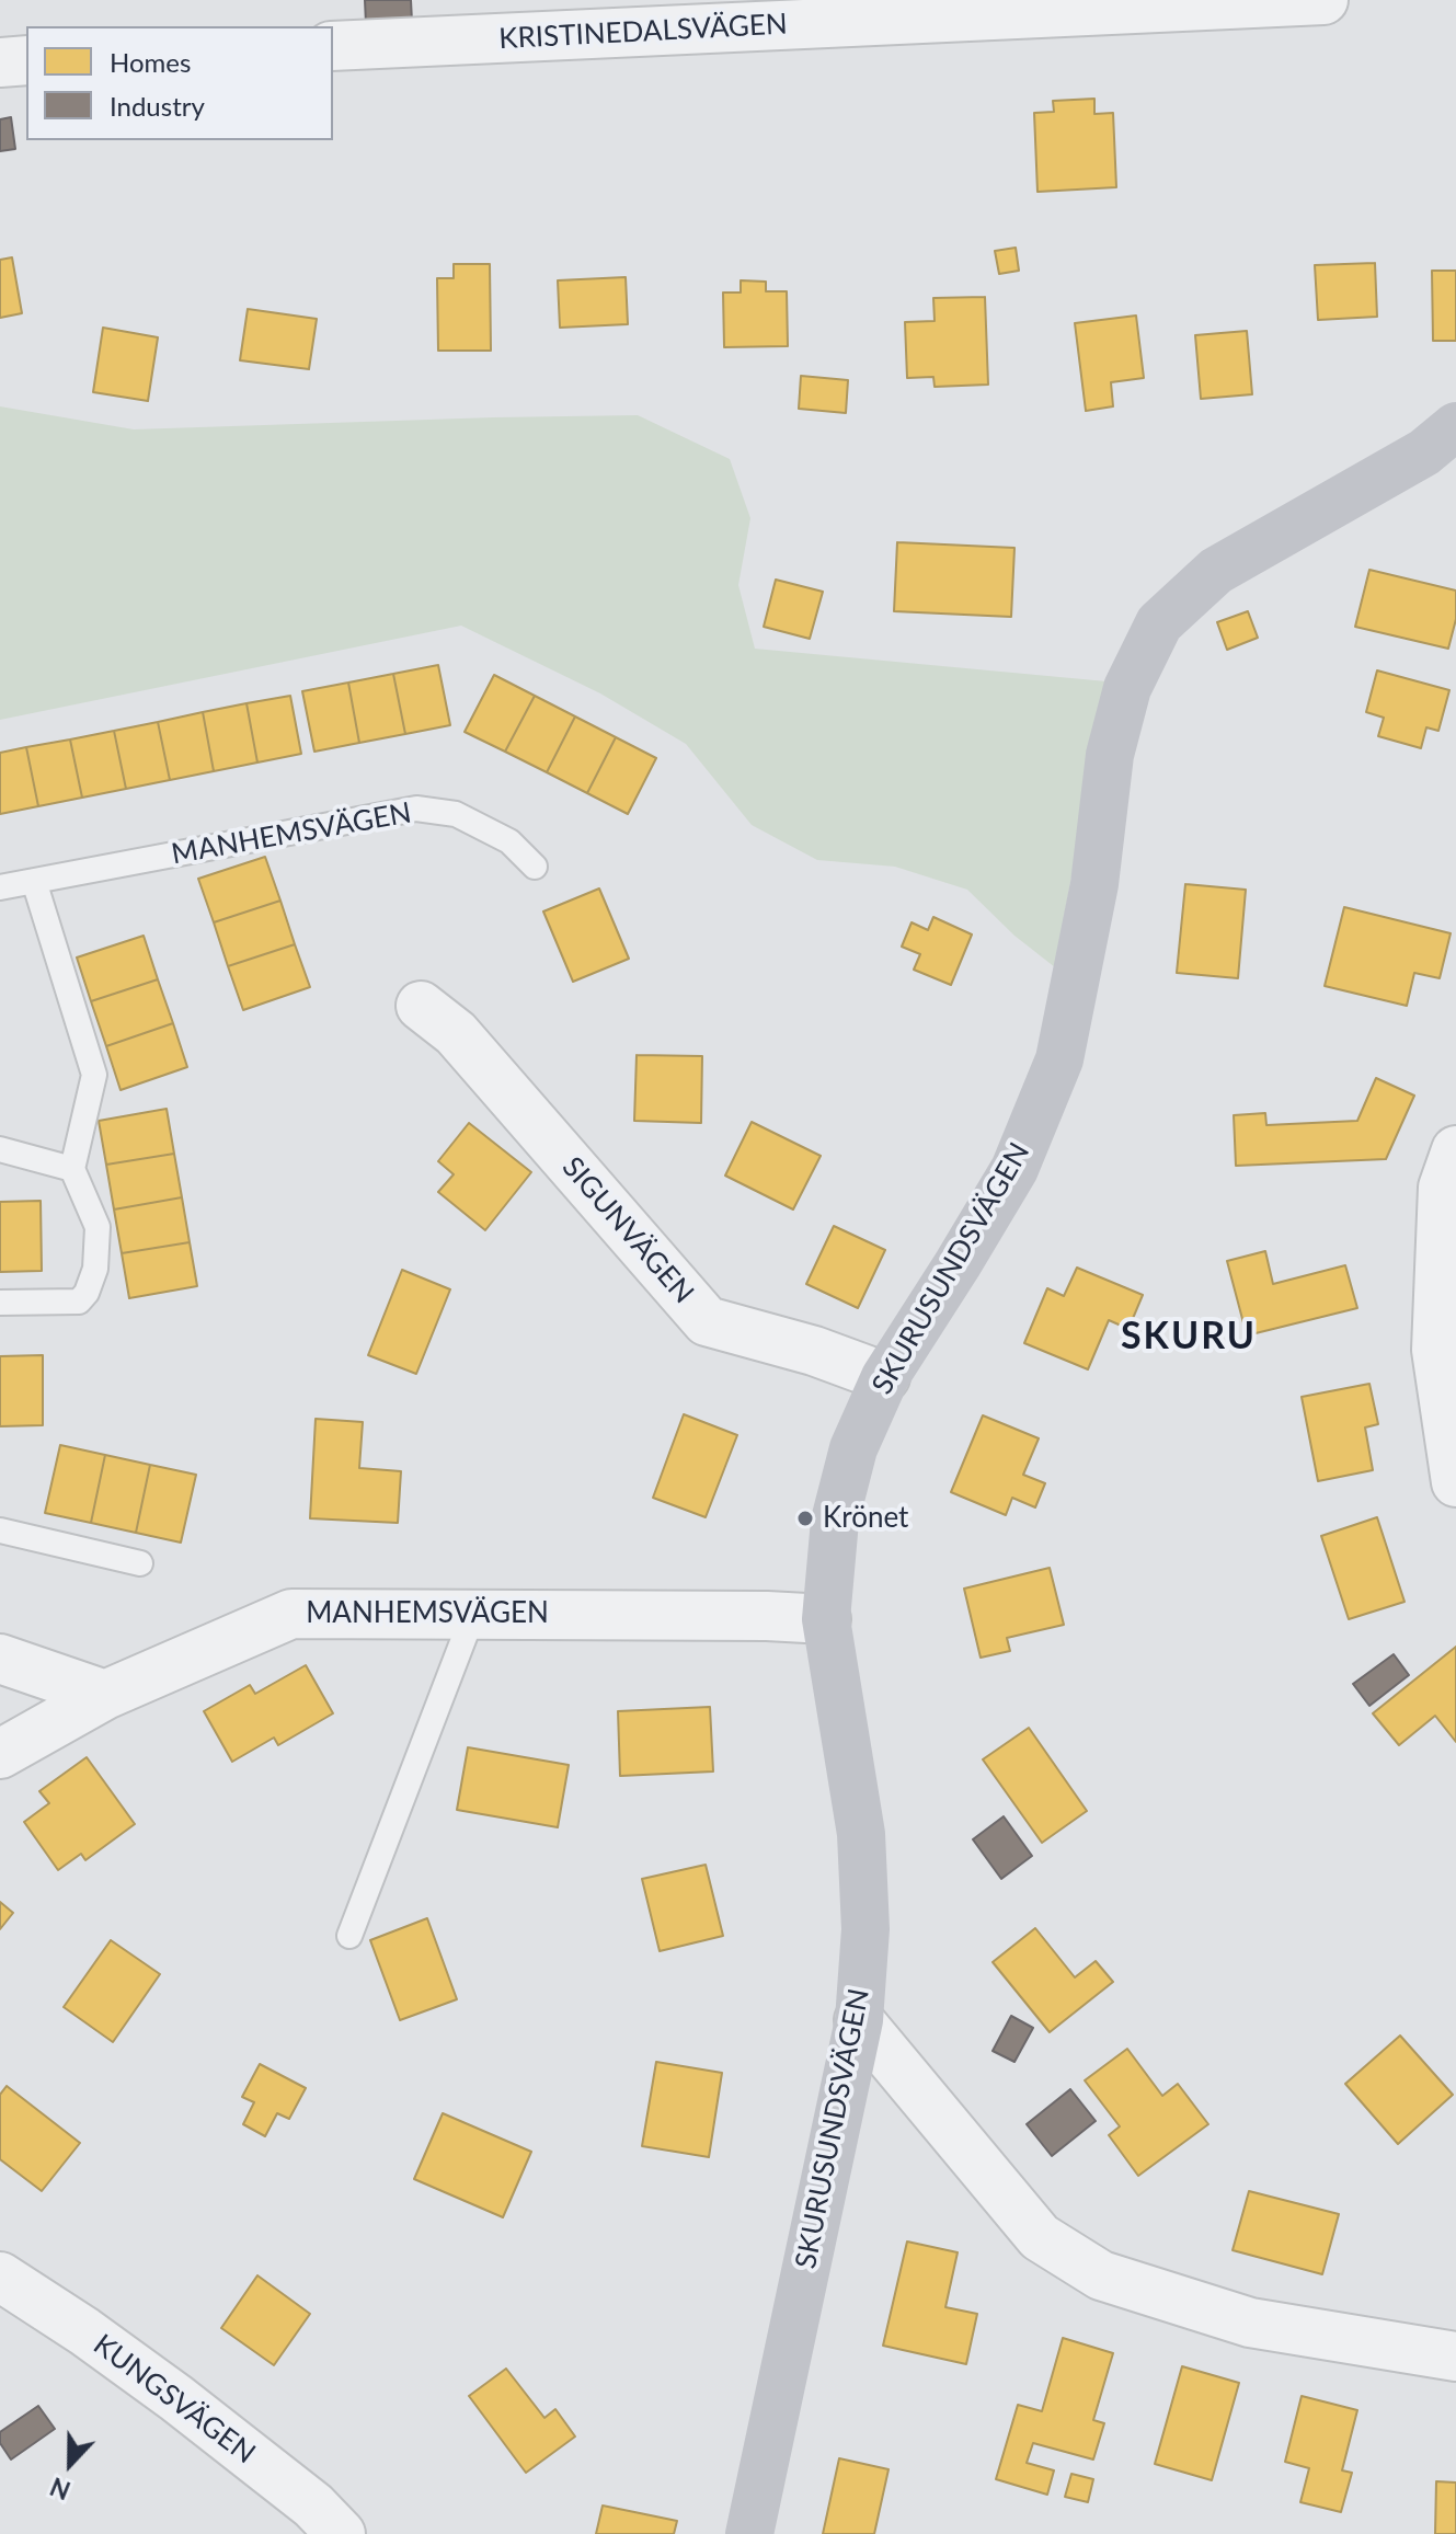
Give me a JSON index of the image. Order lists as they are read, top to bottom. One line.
{"streets":{"street":["KRISTINEDALSVÄGEN","MANHEMSVÄGEN","SIGUNVÄGEN","SKURUSUNDSVÄGEN","KUNGSVÄGEN"]},"crossings":[["MANHEMSVÄGEN","SKURUSUNDSVÄGEN"],["SIGUNVÄGEN","SKURUSUNDSVÄGEN"]],"districts":["SKURU"],"places":["Krönet"],"legend":["Homes","Industry"],"north":"bottom"}
